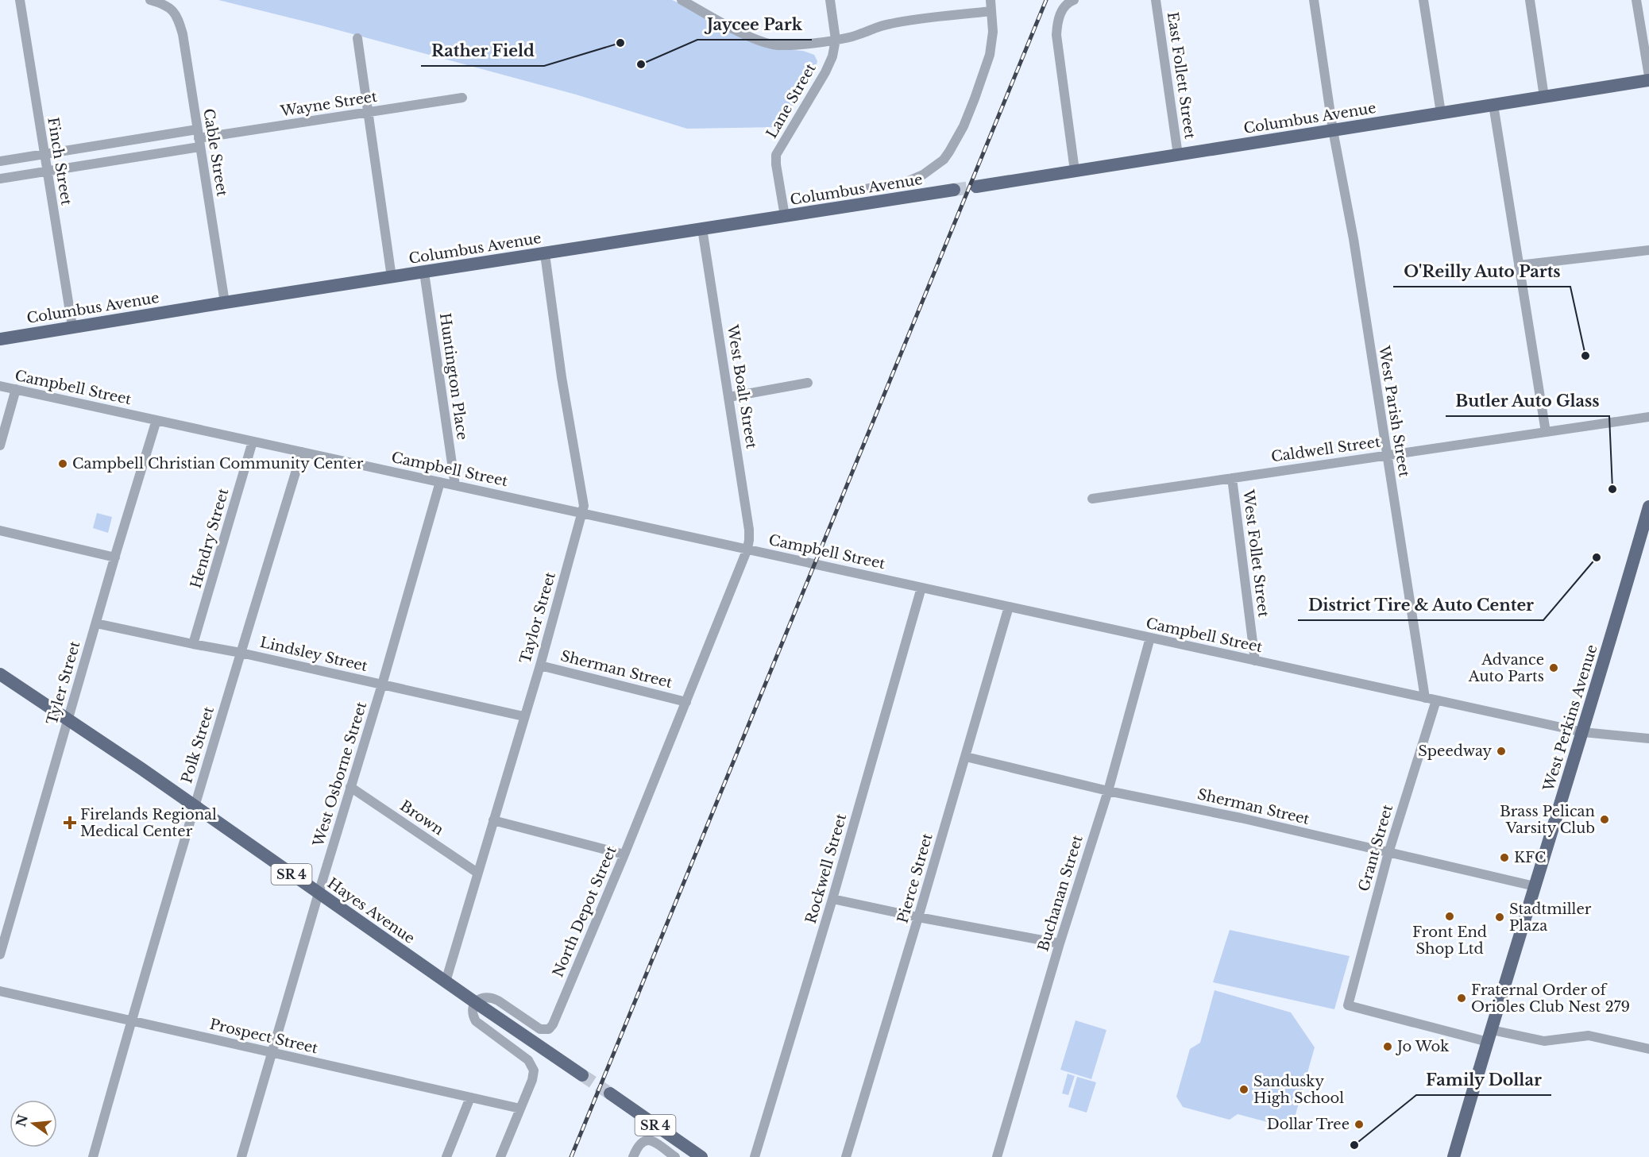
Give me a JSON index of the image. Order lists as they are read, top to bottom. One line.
{"streets":{"main road":["Columbus Avenue","West Perkins Avenue","SR 4","Hayes Avenue"],"street":["East Follett Street","Lane Street","Wayne Street","Cable Street","Finch Street","Huntington Place","West Boalt Street","Campbell Street","West Parish Street","Caldwell Street","Hendry Street","West Follet Street","Taylor Street","Lindsley Street","Sherman Street","Tyler Street","Polk Street","West Osborne Street","Brown","Grant Street","Rockwell Street","Pierce Street","Buchanan Street","North Depot Street","Prospect Street"]},"crossings":[["East Follett Street","Columbus Avenue"],["Lane Street","Columbus Avenue"],["Wayne Street","Cable Street"],["Wayne Street","Finch Street"],["Columbus Avenue","Cable Street"],["Columbus Avenue","Finch Street"],["Columbus Avenue","Huntington Place"],["Columbus Avenue","West Boalt Street"],["Columbus Avenue","West Parish Street"],["Columbus Avenue","Taylor Street"],["Huntington Place","Campbell Street"],["West Boalt Street","Campbell Street"],["West Boalt Street","North Depot Street"],["Campbell Street","West Parish Street"],["Campbell Street","Hendry Street"],["Campbell Street","West Follet Street"],["Campbell Street","Taylor Street"],["Campbell Street","Tyler Street"],["Campbell Street","West Perkins Avenue"],["Campbell Street","Polk Street"],["Campbell Street","West Osborne Street"],["Campbell Street","Grant Street"],["Campbell Street","Rockwell Street"],["Campbell Street","Pierce Street"],["Campbell Street","Buchanan Street"],["Campbell Street","North Depot Street"],["West Parish Street","Caldwell Street"],["Caldwell Street","West Follet Street"],["Hendry Street","Lindsley Street"],["Taylor Street","Lindsley Street"],["Taylor Street","Sherman Street"],["Taylor Street","Brown"],["Taylor Street","Hayes Avenue"],["Lindsley Street","Tyler Street"],["Lindsley Street","Polk Street"],["Lindsley Street","West Osborne Street"],["Sherman Street","West Perkins Avenue"],["Sherman Street","Grant Street"],["Sherman Street","Pierce Street"],["Sherman Street","Buchanan Street"],["Sherman Street","North Depot Street"],["Tyler Street","Hayes Avenue"],["West Perkins Avenue","Grant Street"],["Polk Street","Hayes Avenue"],["Polk Street","Prospect Street"],["West Osborne Street","Brown"],["West Osborne Street","Hayes Avenue"],["West Osborne Street","Prospect Street"],["Hayes Avenue","North Depot Street"]],"places":{"other":["Rather Field","Jaycee Park","O'Reilly Auto Parts","Campbell Christian Community Center","Butler Auto Glass","District Tire & Auto Center","Advance Auto Parts","Speedway","Brass Pelican Varsity Club","KFC","Front End Shop Ltd","Stadtmiller Plaza","Fraternal Order of Orioles Club Nest 279","Jo Wok","Sandusky High School","Dollar Tree","Family Dollar"],"health":["Firelands Regional Medical Center"]},"north":"left"}
